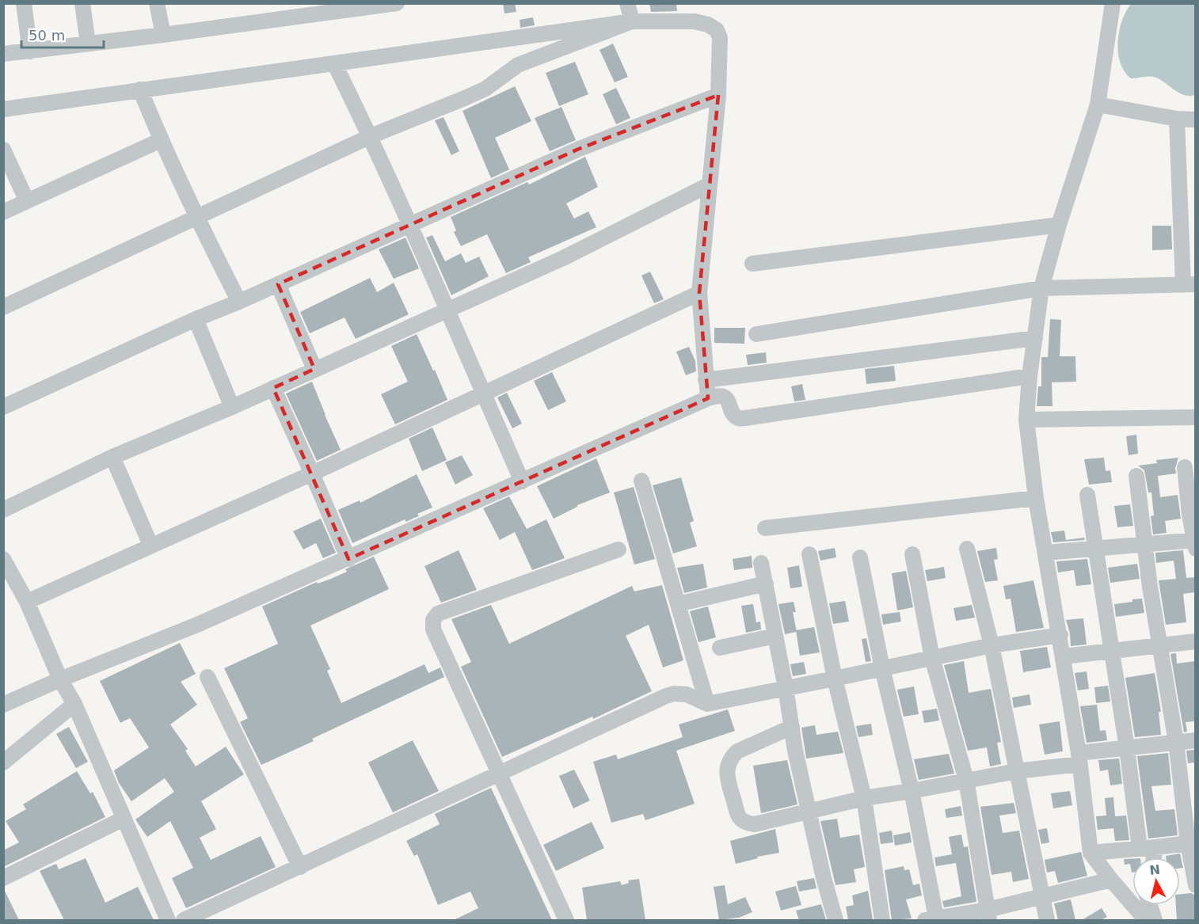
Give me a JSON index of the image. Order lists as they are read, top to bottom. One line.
{"scale_bar":"50 m","north":"top"}
